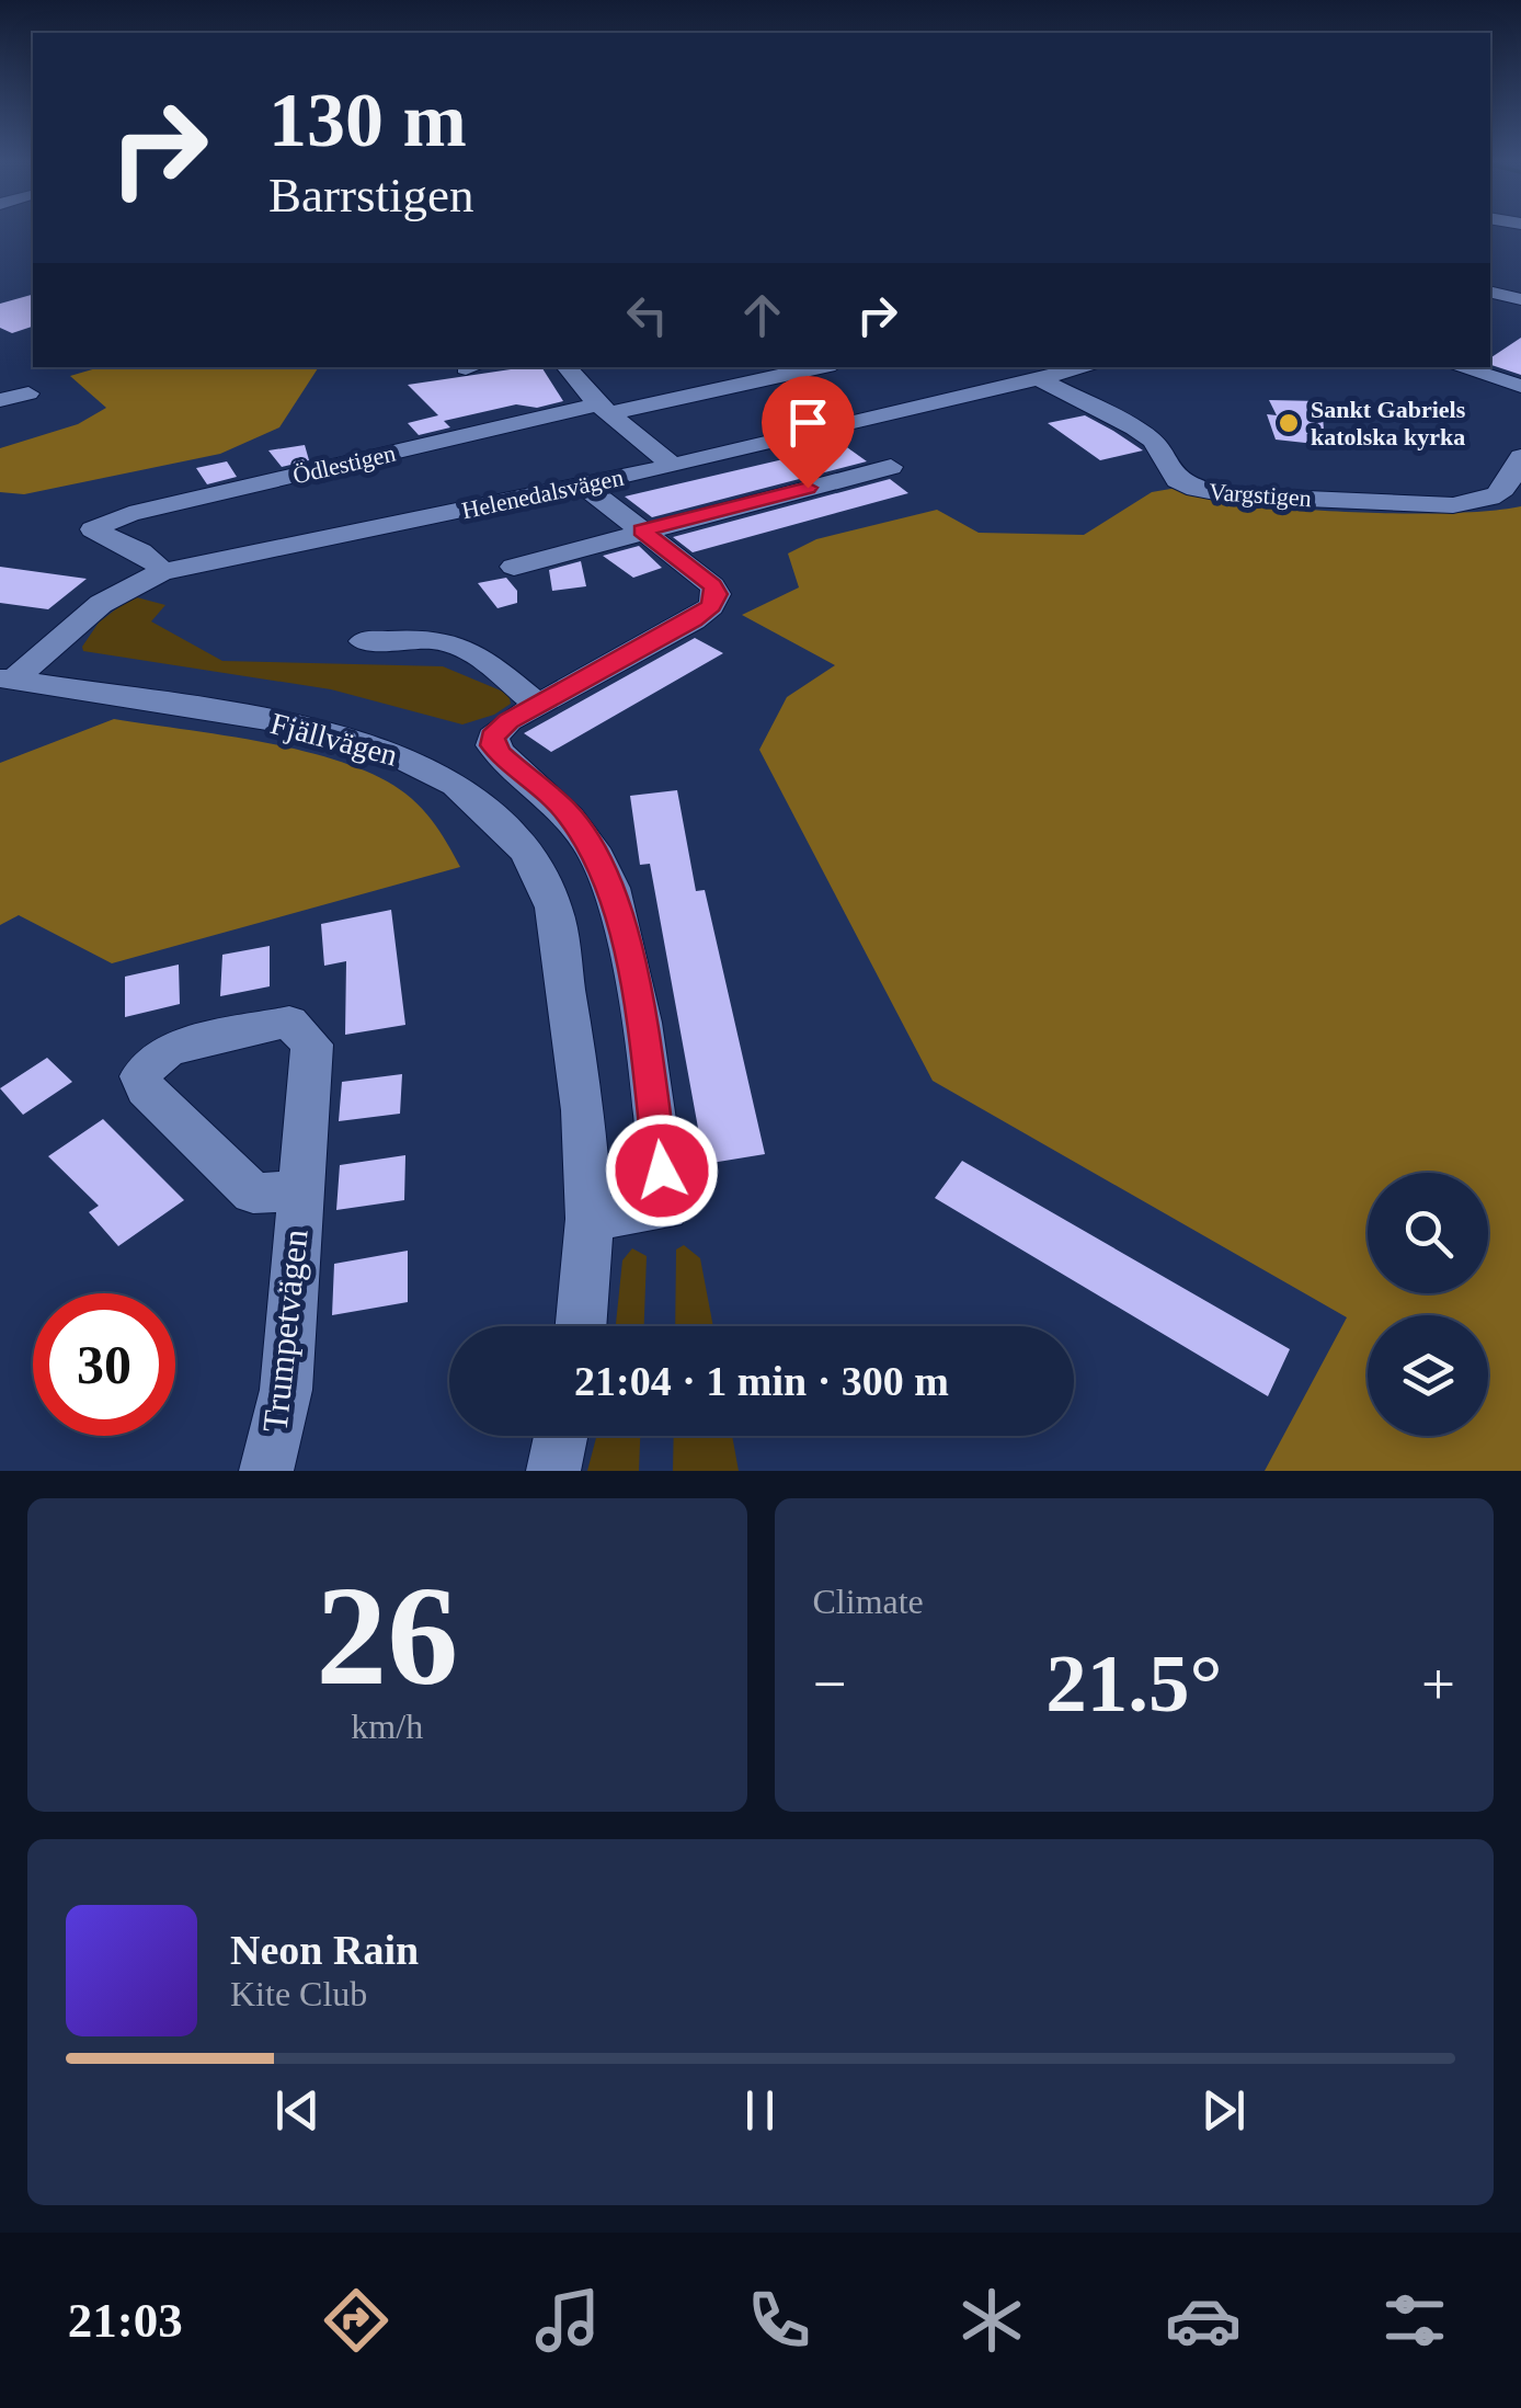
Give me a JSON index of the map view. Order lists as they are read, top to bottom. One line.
{"streets":{"street":["Ödlestigen","Helenedalsvägen","Vargstigen","Fjällvägen","Trumpetvägen"]},"crossings":[["Ödlestigen","Helenedalsvägen"],["Helenedalsvägen","Vargstigen"],["Helenedalsvägen","Fjällvägen"]],"places":["Sankt Gabriels katolska kyrka"],"page":{"turn":["130 m","Barrstigen"],"limit":"30","trip":"21:04 · 1 min · 300 m","tile":[["26","km/h"],"Climate"],"heat":["−","21.5°","+"],"song":["Neon Rain","Kite Club"],"tabs":"21:03"}}
